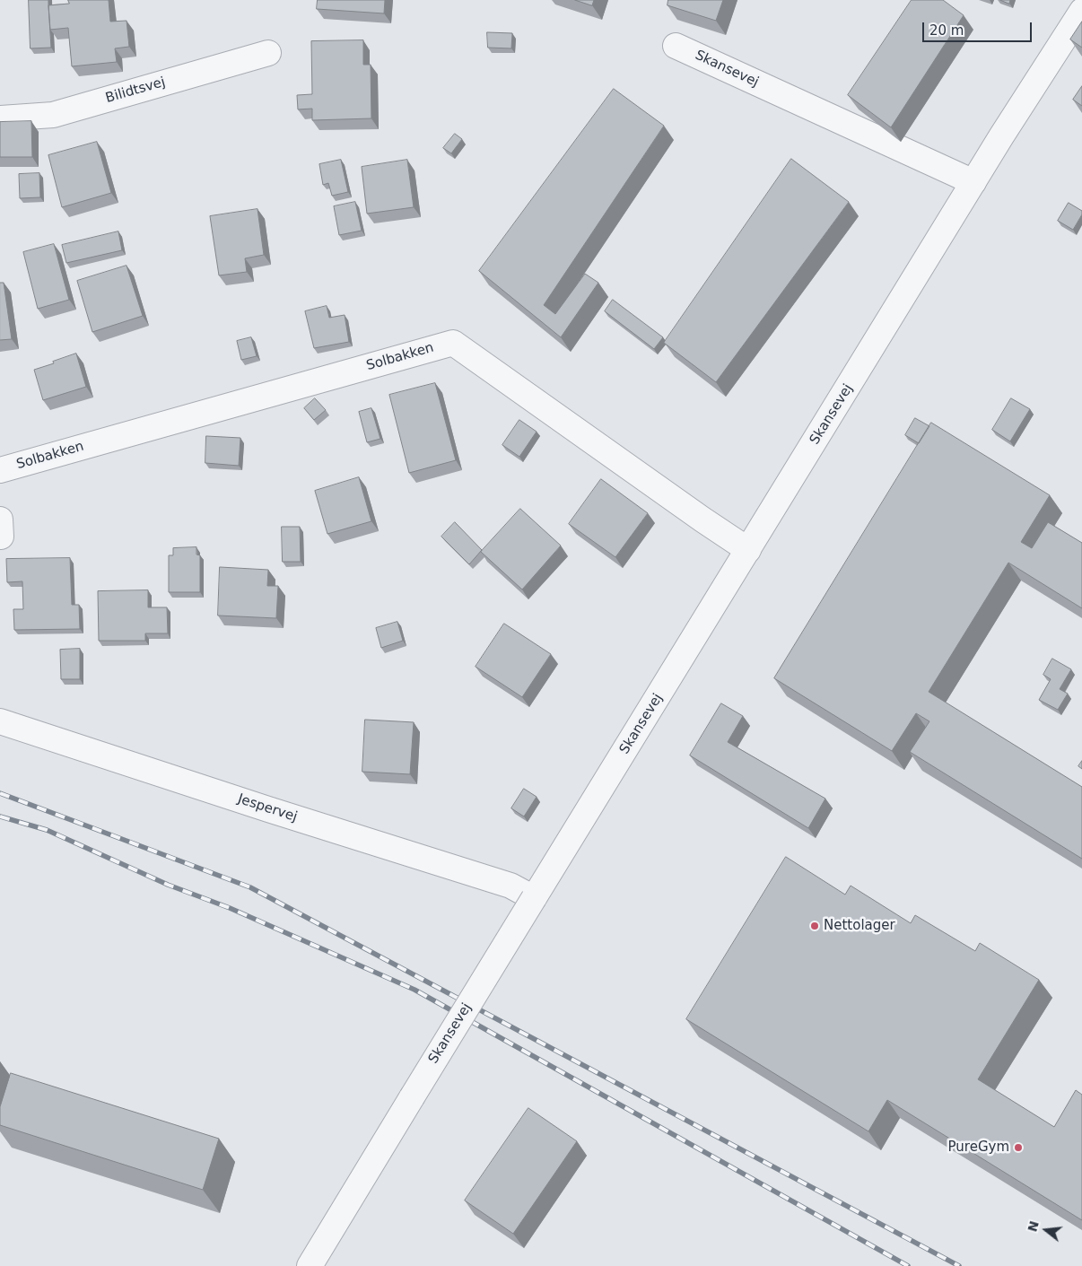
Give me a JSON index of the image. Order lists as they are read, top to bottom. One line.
{"streets":{"street":["Skansevej","Bilidtsvej","Solbakken","Jespervej"]},"crossings":[["Skansevej","Solbakken"],["Skansevej","Jespervej"]],"places":["Nettolager","PureGym"],"scale_bar":"20 m","north":"left"}
